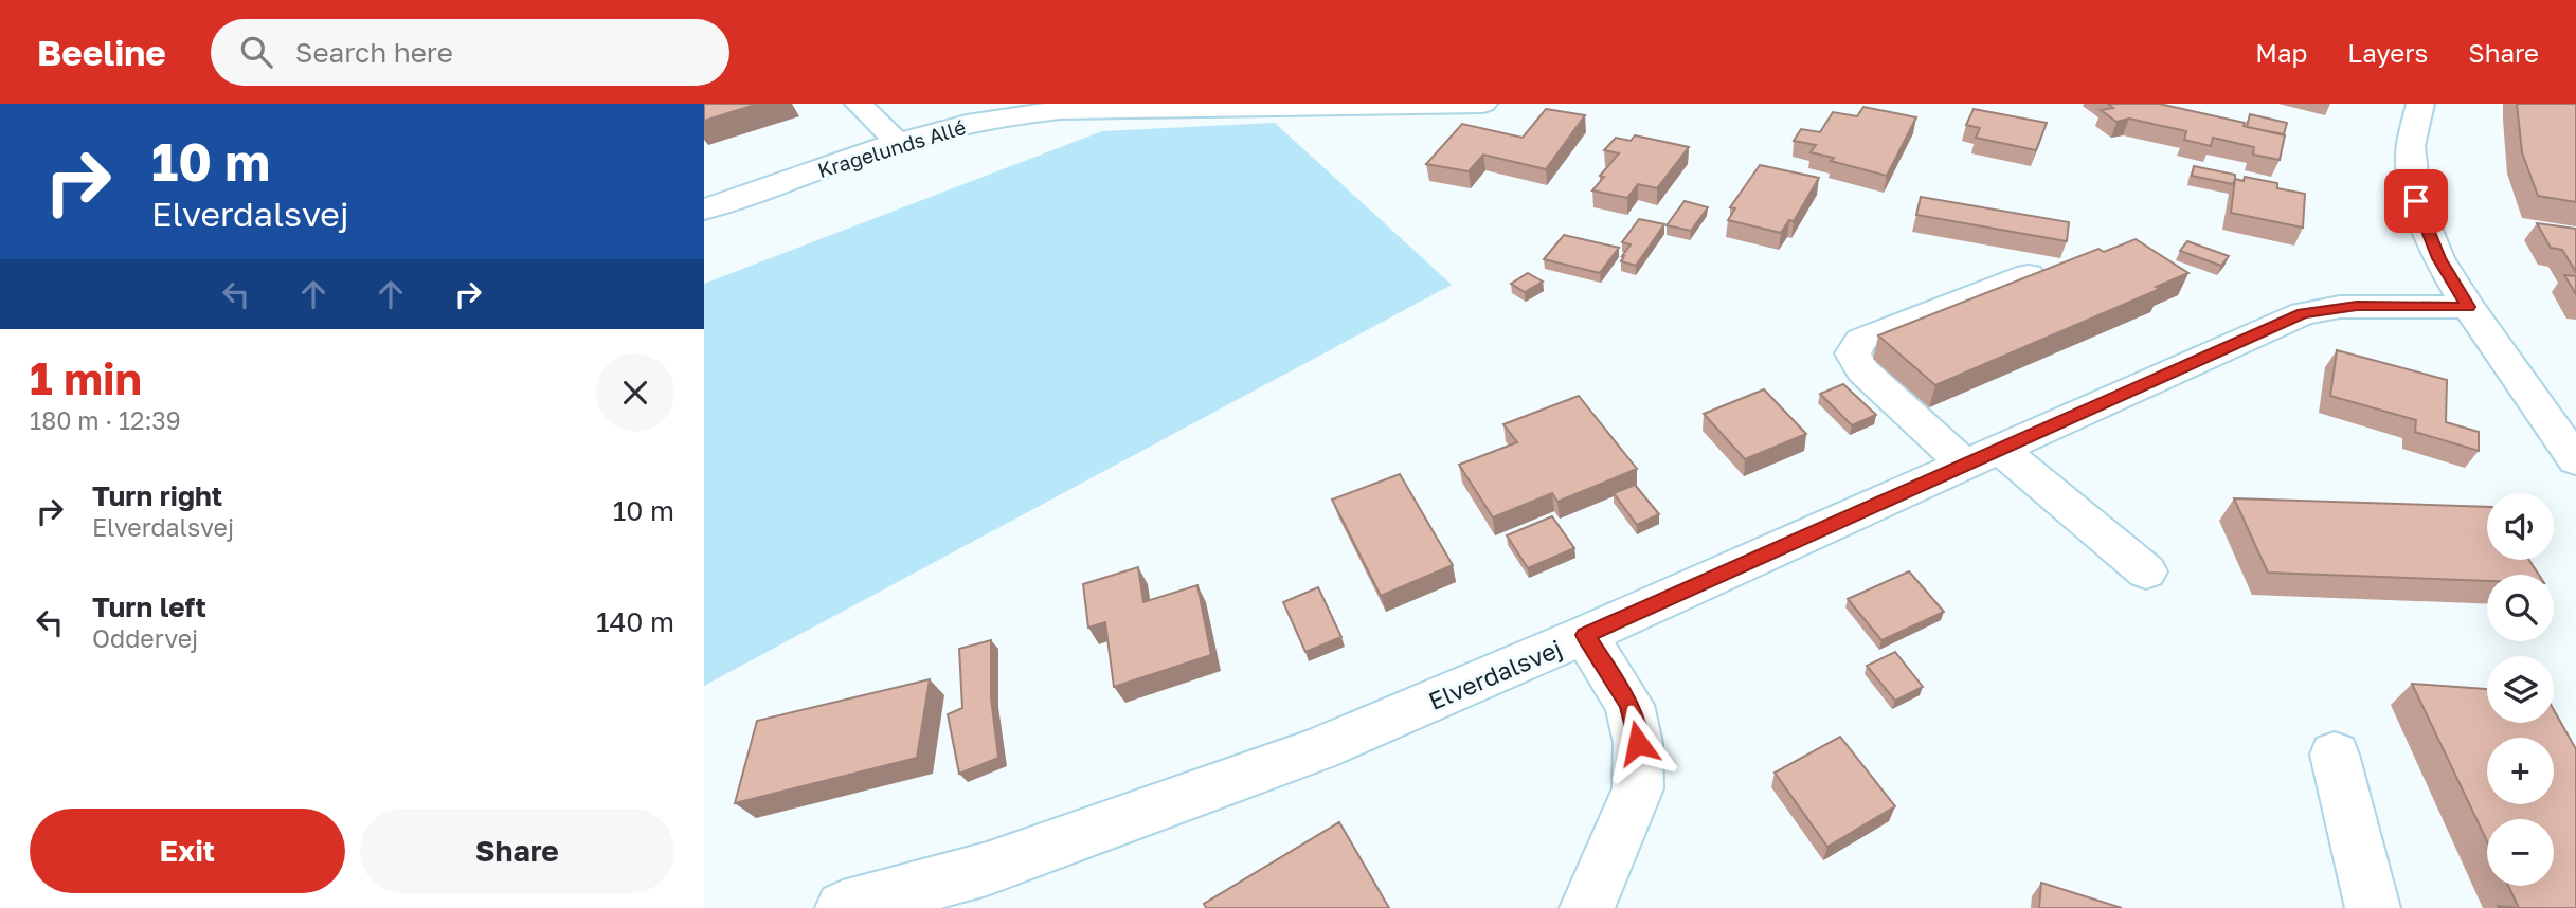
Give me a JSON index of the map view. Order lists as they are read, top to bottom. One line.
{"streets":{"street":["Kragelunds Allé","Elverdalsvej"]},"page":{"header":"Beeline","search":"Search here","nav":["Map","Layers","Share"],"turn":["10 m","Elverdalsvej"],"heading":["1 min","180 m · 12:39"],"list":[{"name":"Turn right","note":"Elverdalsvej","value":"10 m"},{"name":"Turn left","note":"Oddervej","value":"140 m"}],"map_buttons":["+","−"],"buttons":["Exit","Share"]}}
